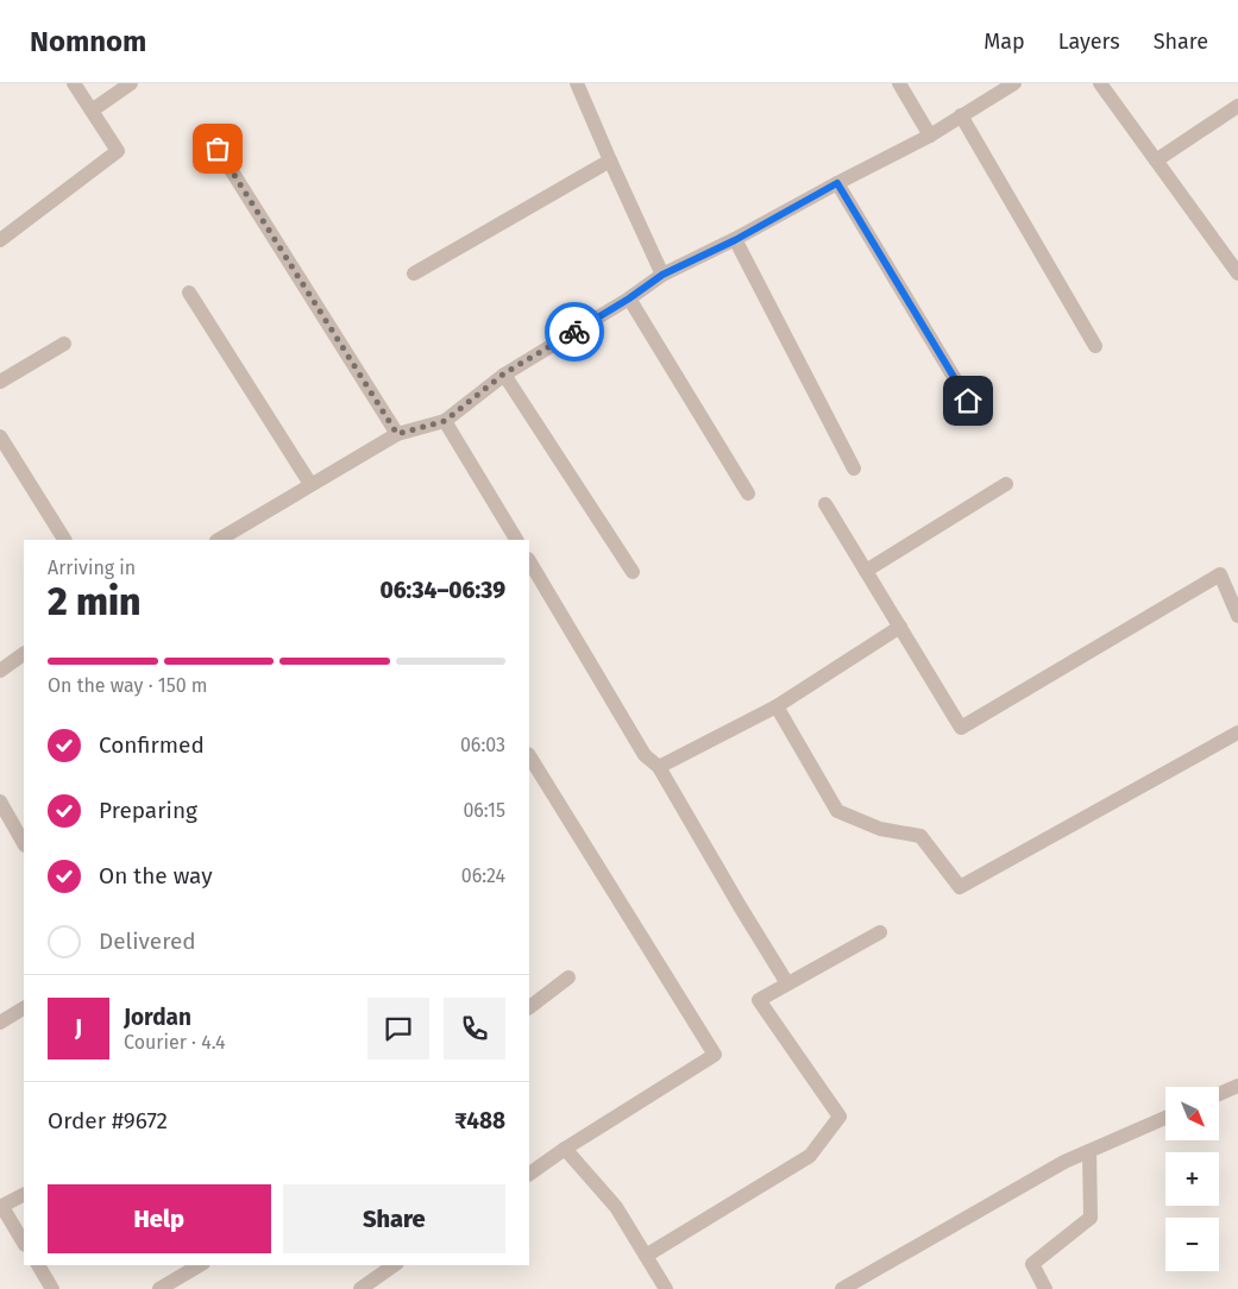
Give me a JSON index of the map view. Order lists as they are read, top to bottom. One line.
{"north":"bottom right","page":{"header":"Nomnom","nav":["Map","Layers","Share"],"heading":["2 min","Arriving in","06:34–06:39"],"panel":["Jordan","Courier · 4.4","Order #9672","₹488"],"bar":"On the way · 150 m","list":[["Confirmed","06:03"],["Preparing","06:15"],["On the way","06:24"],"Delivered"],"round":"J","map_buttons":["+","−"],"buttons":["Help","Share"]}}
